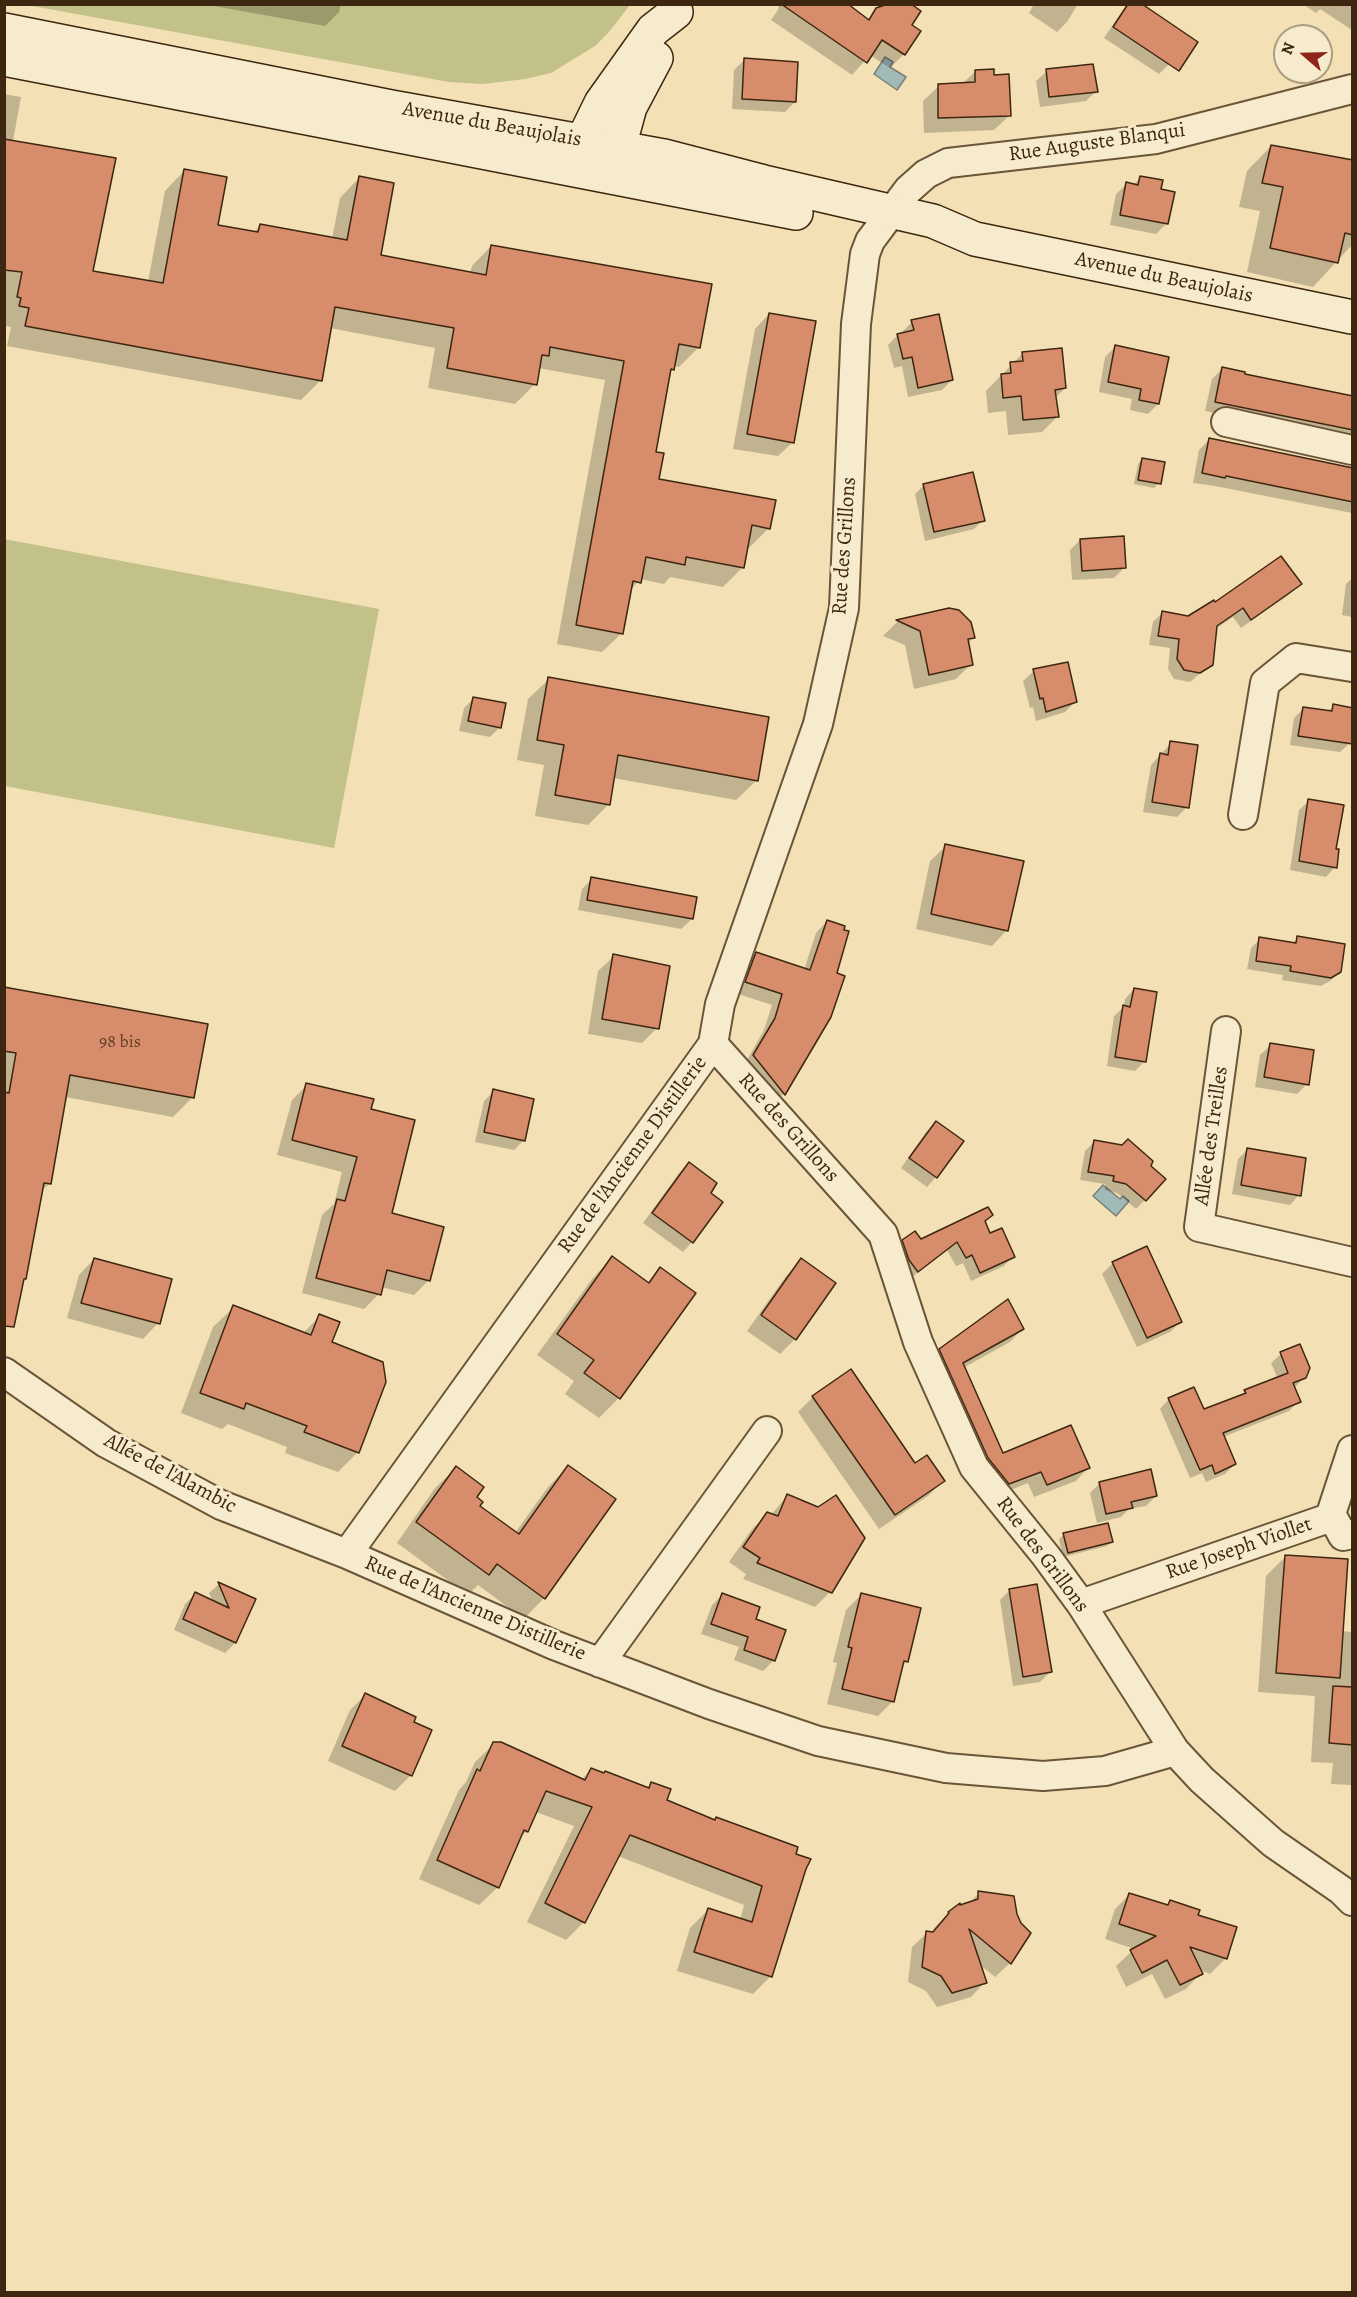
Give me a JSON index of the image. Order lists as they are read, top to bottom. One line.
{"streets":{"main road":["Avenue du Beaujolais"],"street":["Rue Auguste Blanqui","Rue des Grillons","Allée des Treilles","Rue de l'Ancienne Distillerie","Allée de l'Alambic","Rue Joseph Viollet"]},"crossings":[["Avenue du Beaujolais","Rue Auguste Blanqui"],["Avenue du Beaujolais","Rue des Grillons"],["Rue Auguste Blanqui","Rue des Grillons"],["Rue des Grillons","Rue de l'Ancienne Distillerie"],["Rue des Grillons","Rue Joseph Viollet"],["Rue de l'Ancienne Distillerie","Allée de l'Alambic"]],"house_numbers":["98 bis"],"north":"left"}
